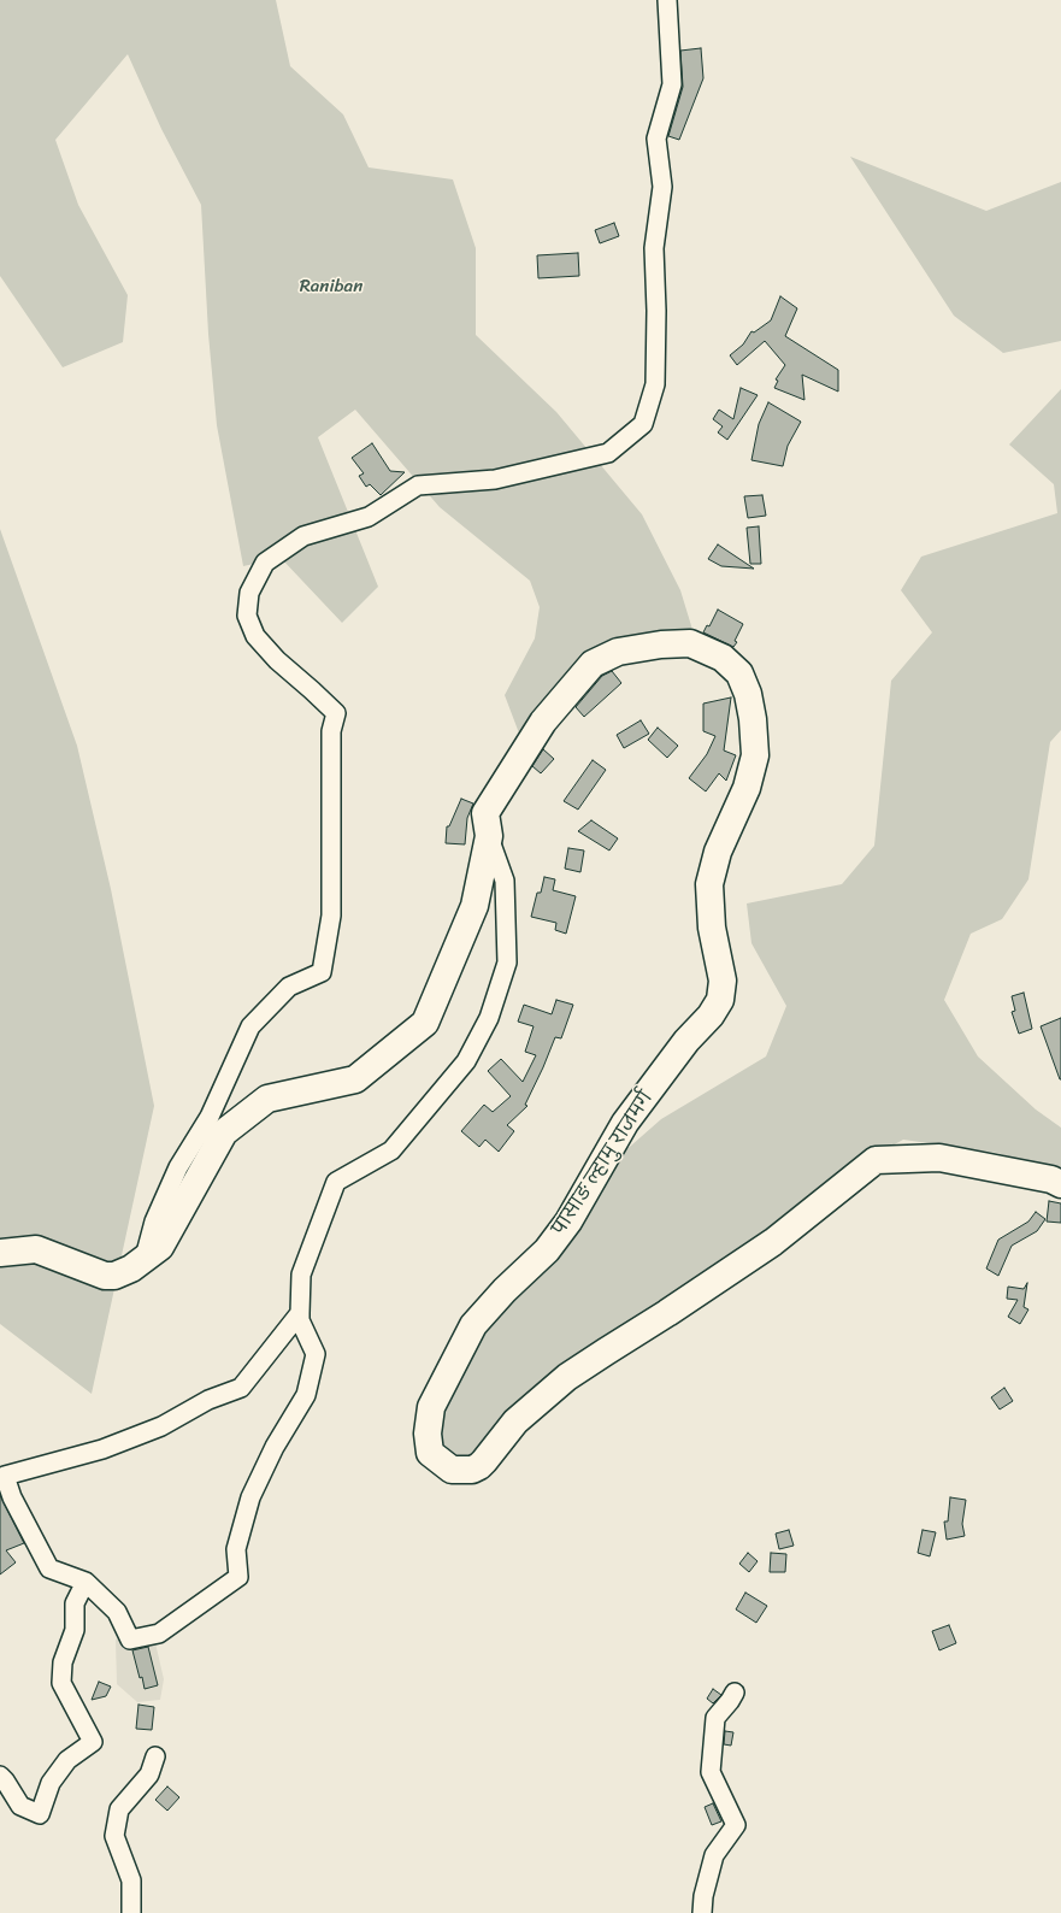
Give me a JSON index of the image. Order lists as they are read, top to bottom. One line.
{"streets":{"main road":["पासाङ ल्हामु राजमर्ग"]},"parks":["Raniban"]}
